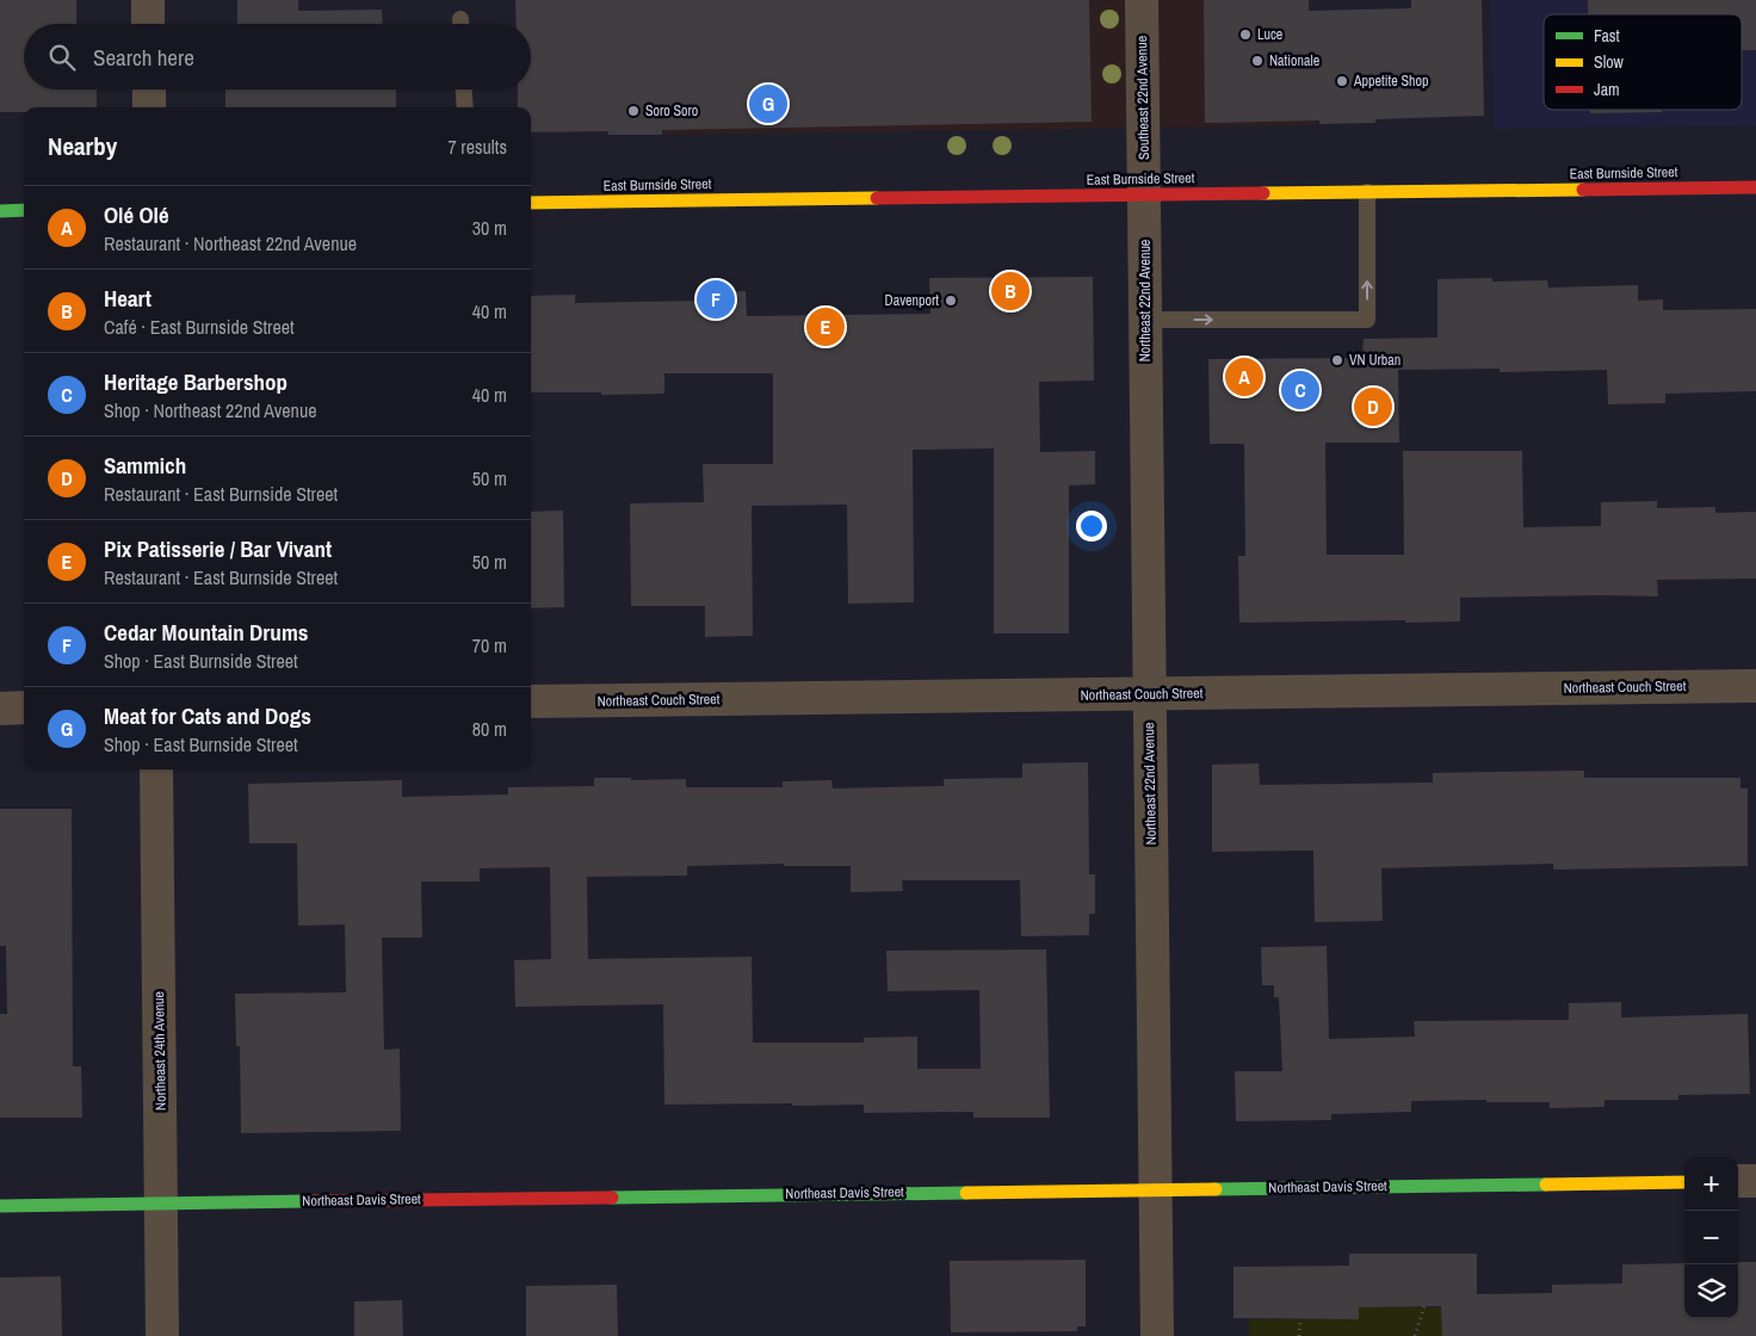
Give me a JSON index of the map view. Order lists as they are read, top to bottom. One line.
{"streets":{"street":["Southeast 22nd Avenue","East Burnside Street","Northeast 22nd Avenue","Northeast Couch Street","Northeast 24th Avenue","Northeast Davis Street"]},"crossings":[["Southeast 22nd Avenue","East Burnside Street"],["Southeast 22nd Avenue","Northeast 22nd Avenue"],["East Burnside Street","Northeast 22nd Avenue"],["Northeast 22nd Avenue","Northeast Couch Street"],["Northeast 22nd Avenue","Northeast Davis Street"],["Northeast 24th Avenue","Northeast Davis Street"]],"places":["Luce","Nationale","Appetite Shop","Soro Soro","Davenport","VN Urban"],"legend":["Fast","Slow","Jam"],"page":{"search":"Search here","pins":["G","B","F","E","A","C","D"],"heading":["Nearby","7 results"],"list":[{"mark":"A","name":"Olé Olé","note":"Restaurant · Northeast 22nd Avenue","value":"30 m"},{"mark":"B","name":"Heart","note":"Café · East Burnside Street","value":"40 m"},{"mark":"C","name":"Heritage Barbershop","note":"Shop · Northeast 22nd Avenue","value":"40 m"},{"mark":"D","name":"Sammich","note":"Restaurant · East Burnside Street","value":"50 m"},{"mark":"E","name":"Pix Patisserie / Bar Vivant","note":"Restaurant · East Burnside Street","value":"50 m"},{"mark":"F","name":"Cedar Mountain Drums","note":"Shop · East Burnside Street","value":"70 m"},{"mark":"G","name":"Meat for Cats and Dogs","note":"Shop · East Burnside Street","value":"80 m"}],"map_buttons":["+","−"]}}
